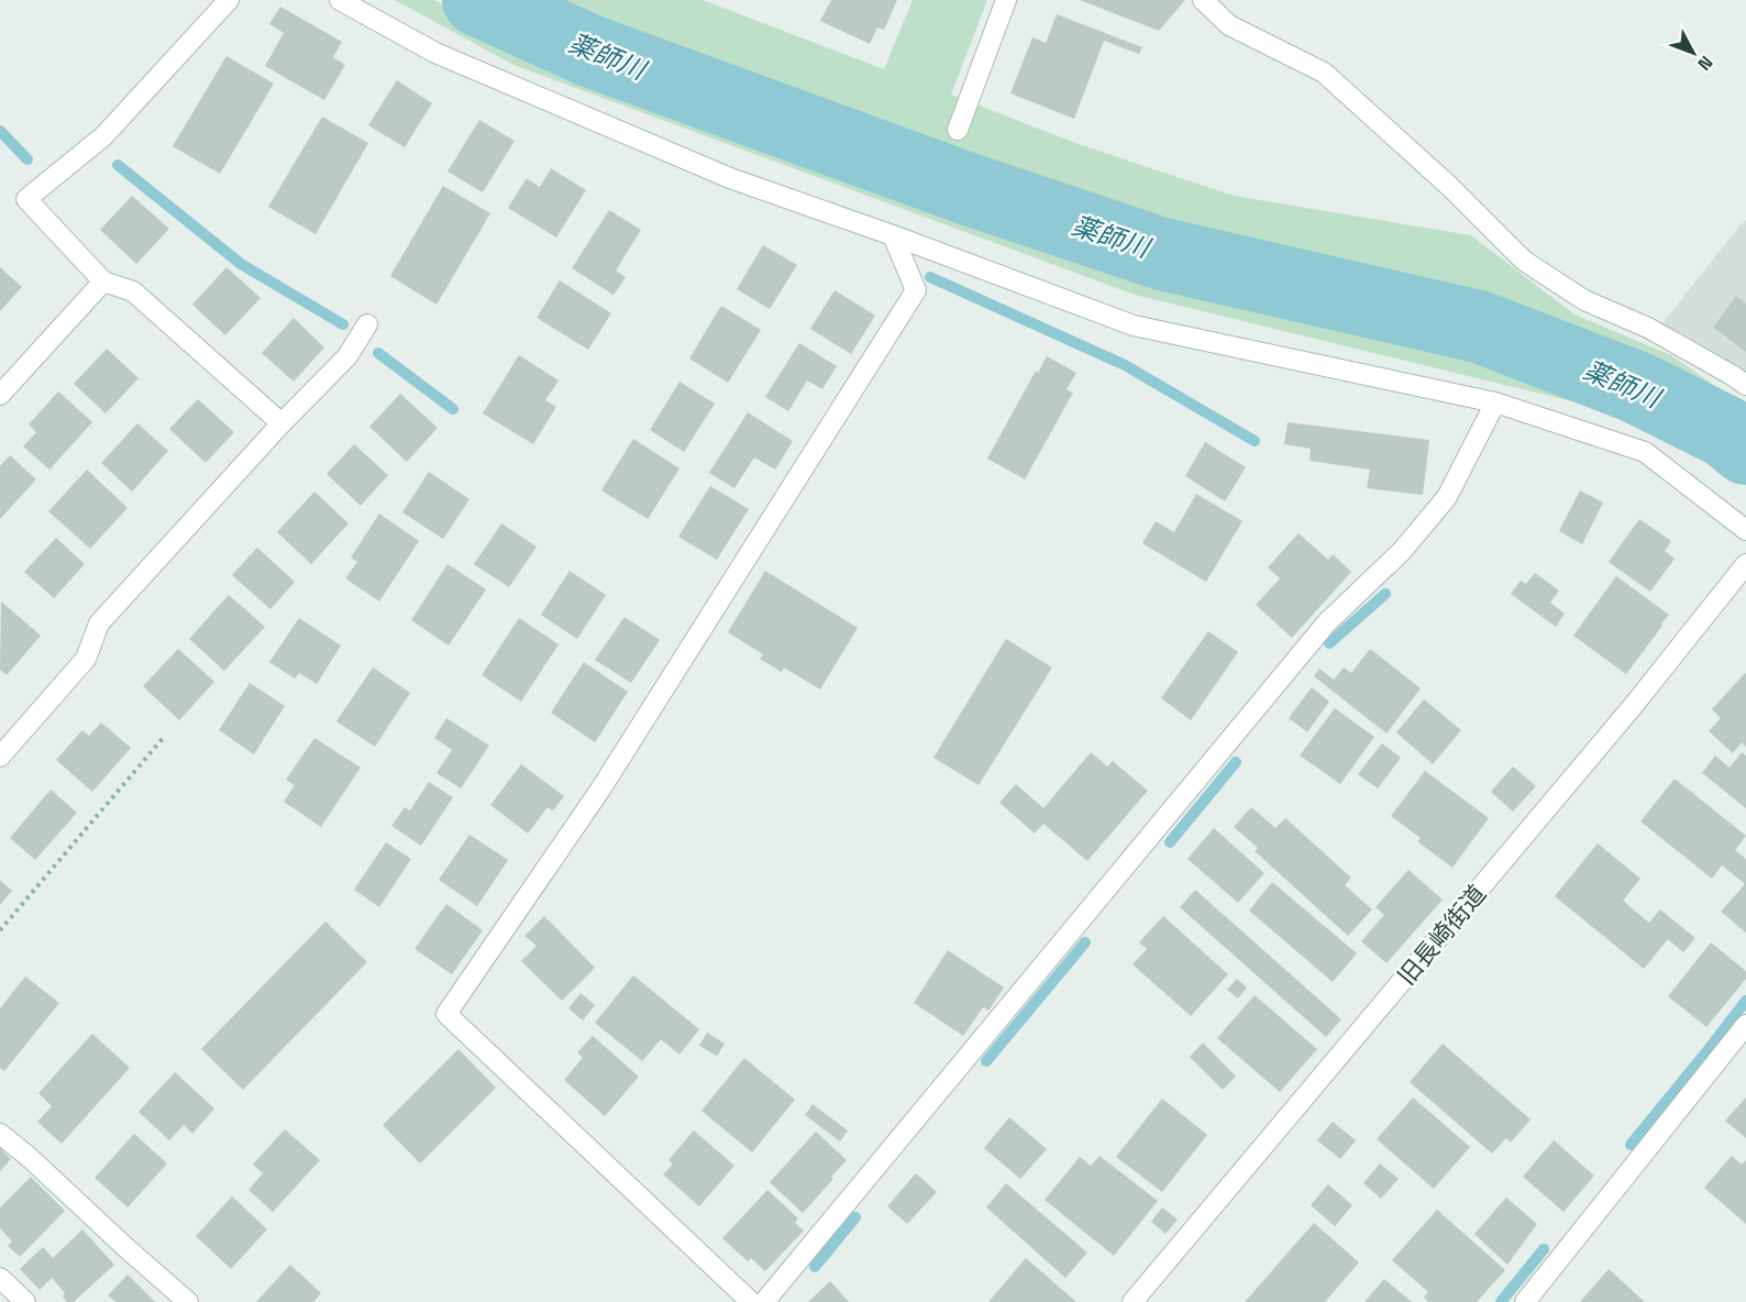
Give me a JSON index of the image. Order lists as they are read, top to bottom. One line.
{"streets":{"street":["旧長崎街道"]},"water":["薬師川"],"north":"bottom right"}
